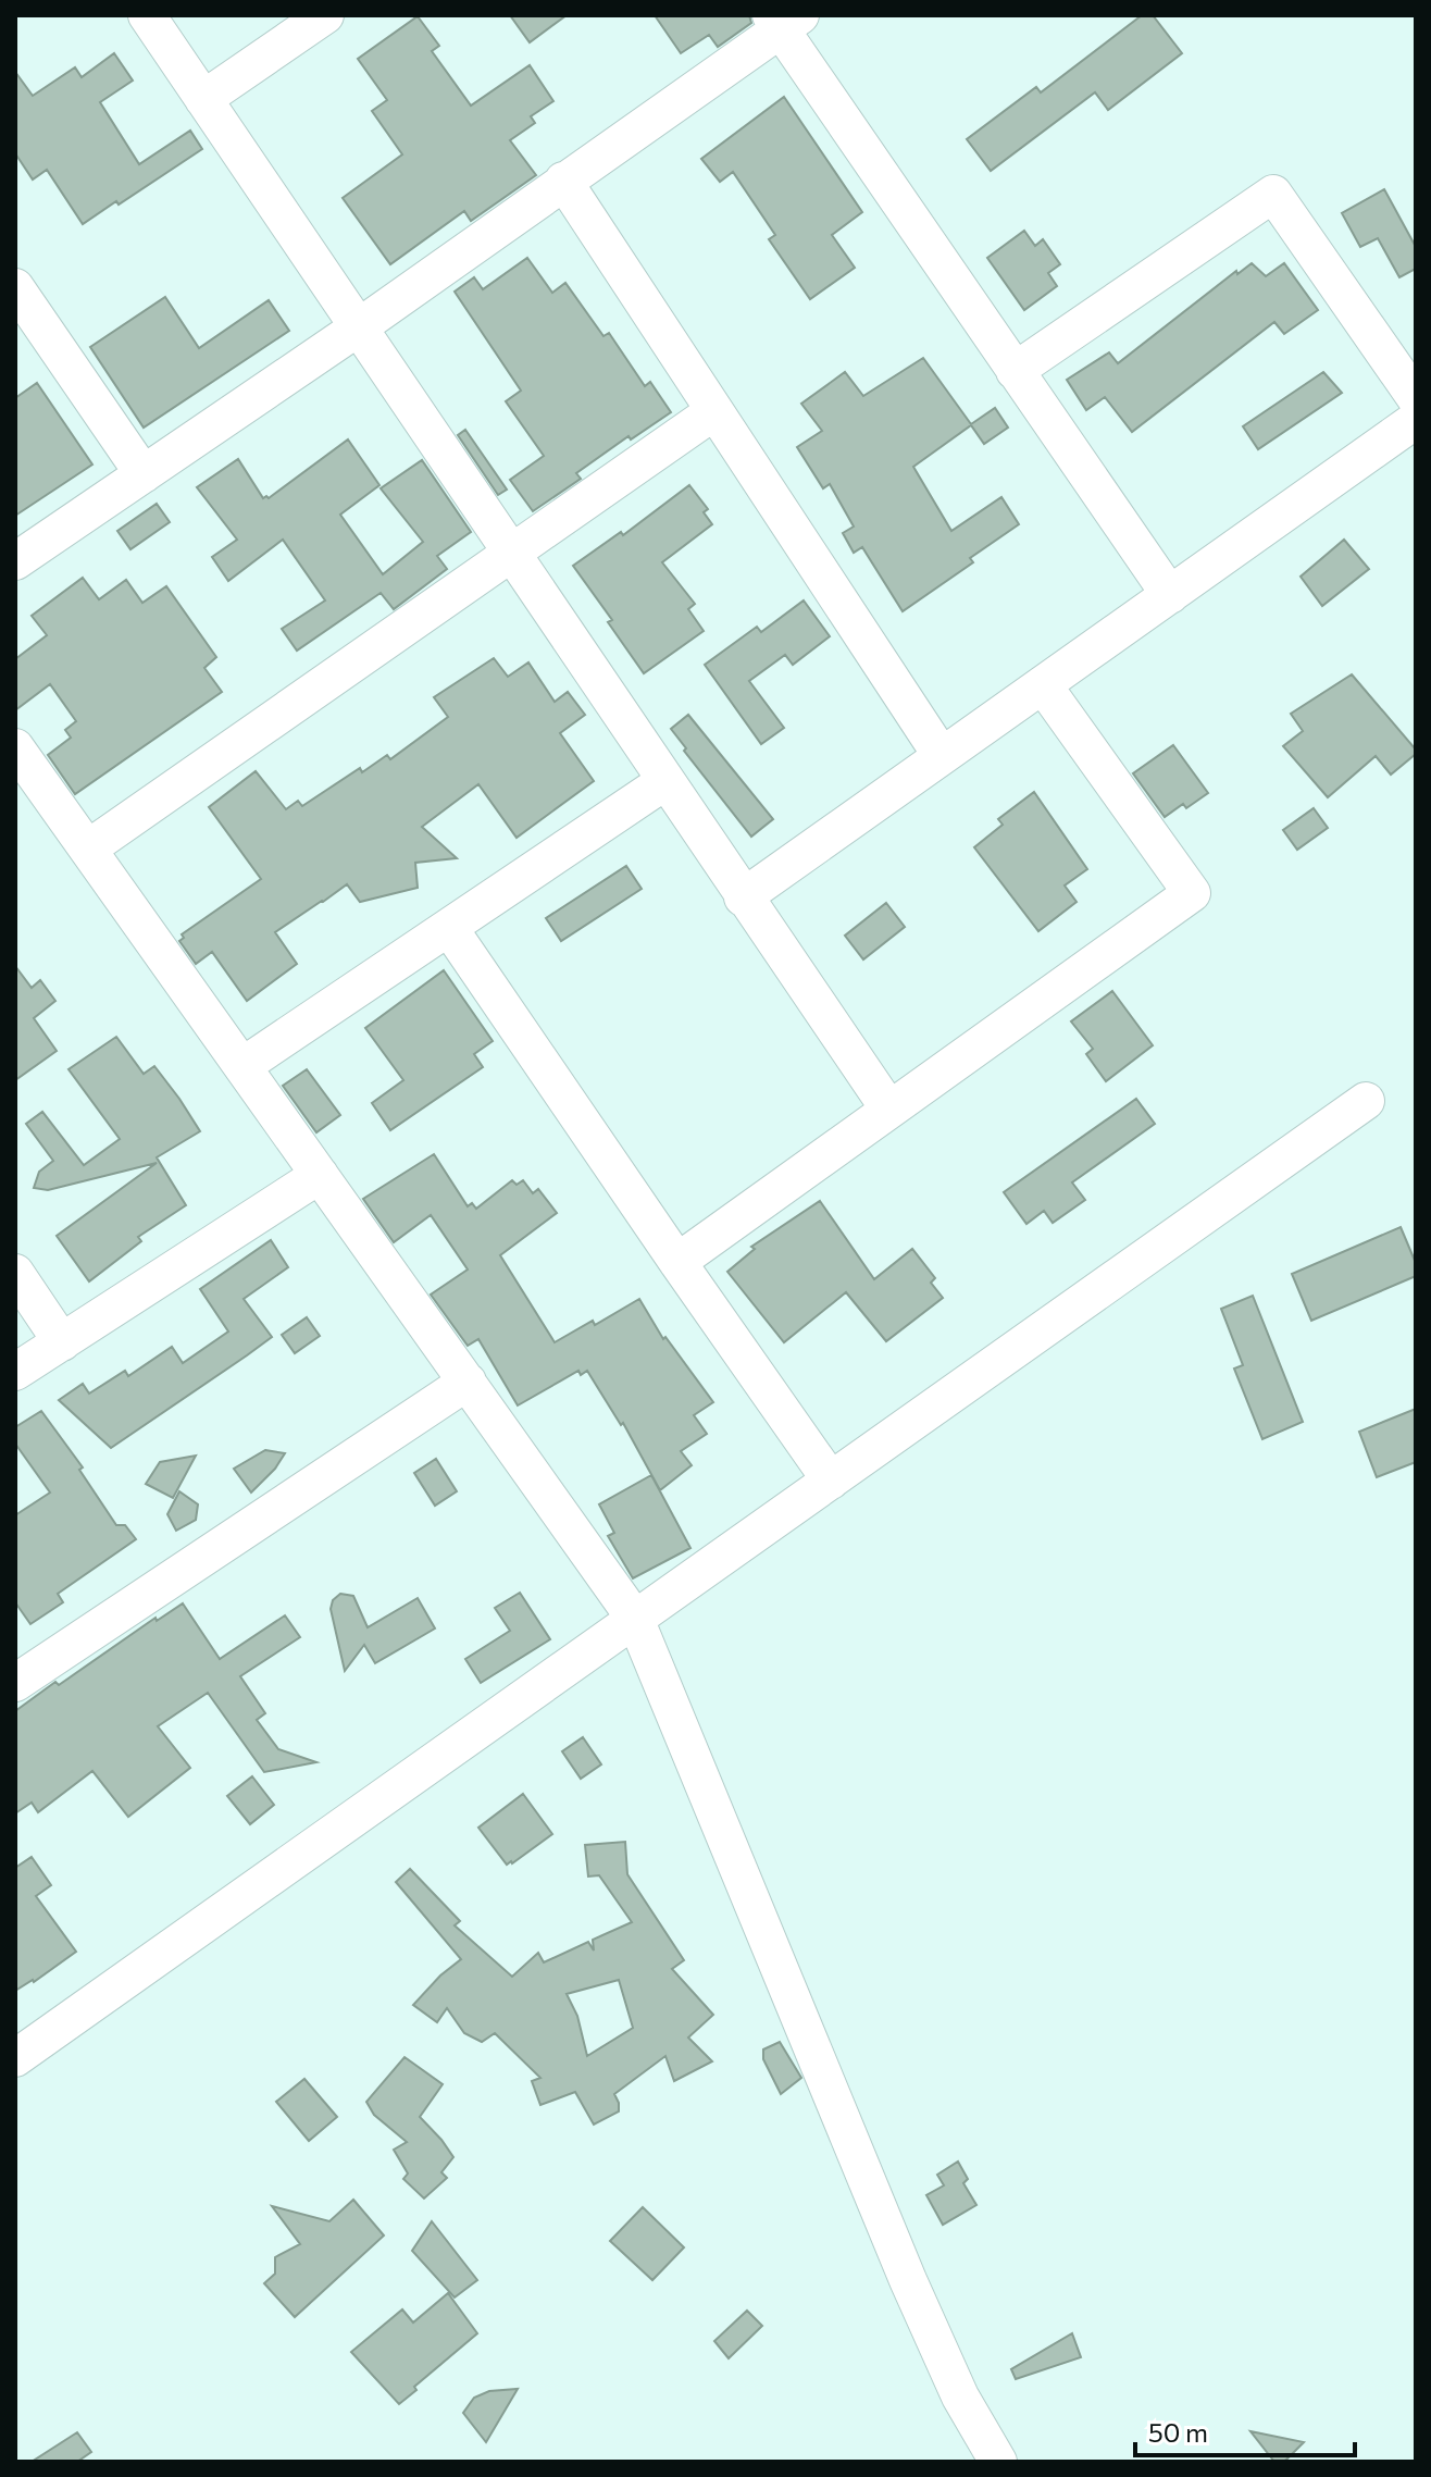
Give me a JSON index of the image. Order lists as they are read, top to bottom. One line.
{"scale_bar":"50 m"}
